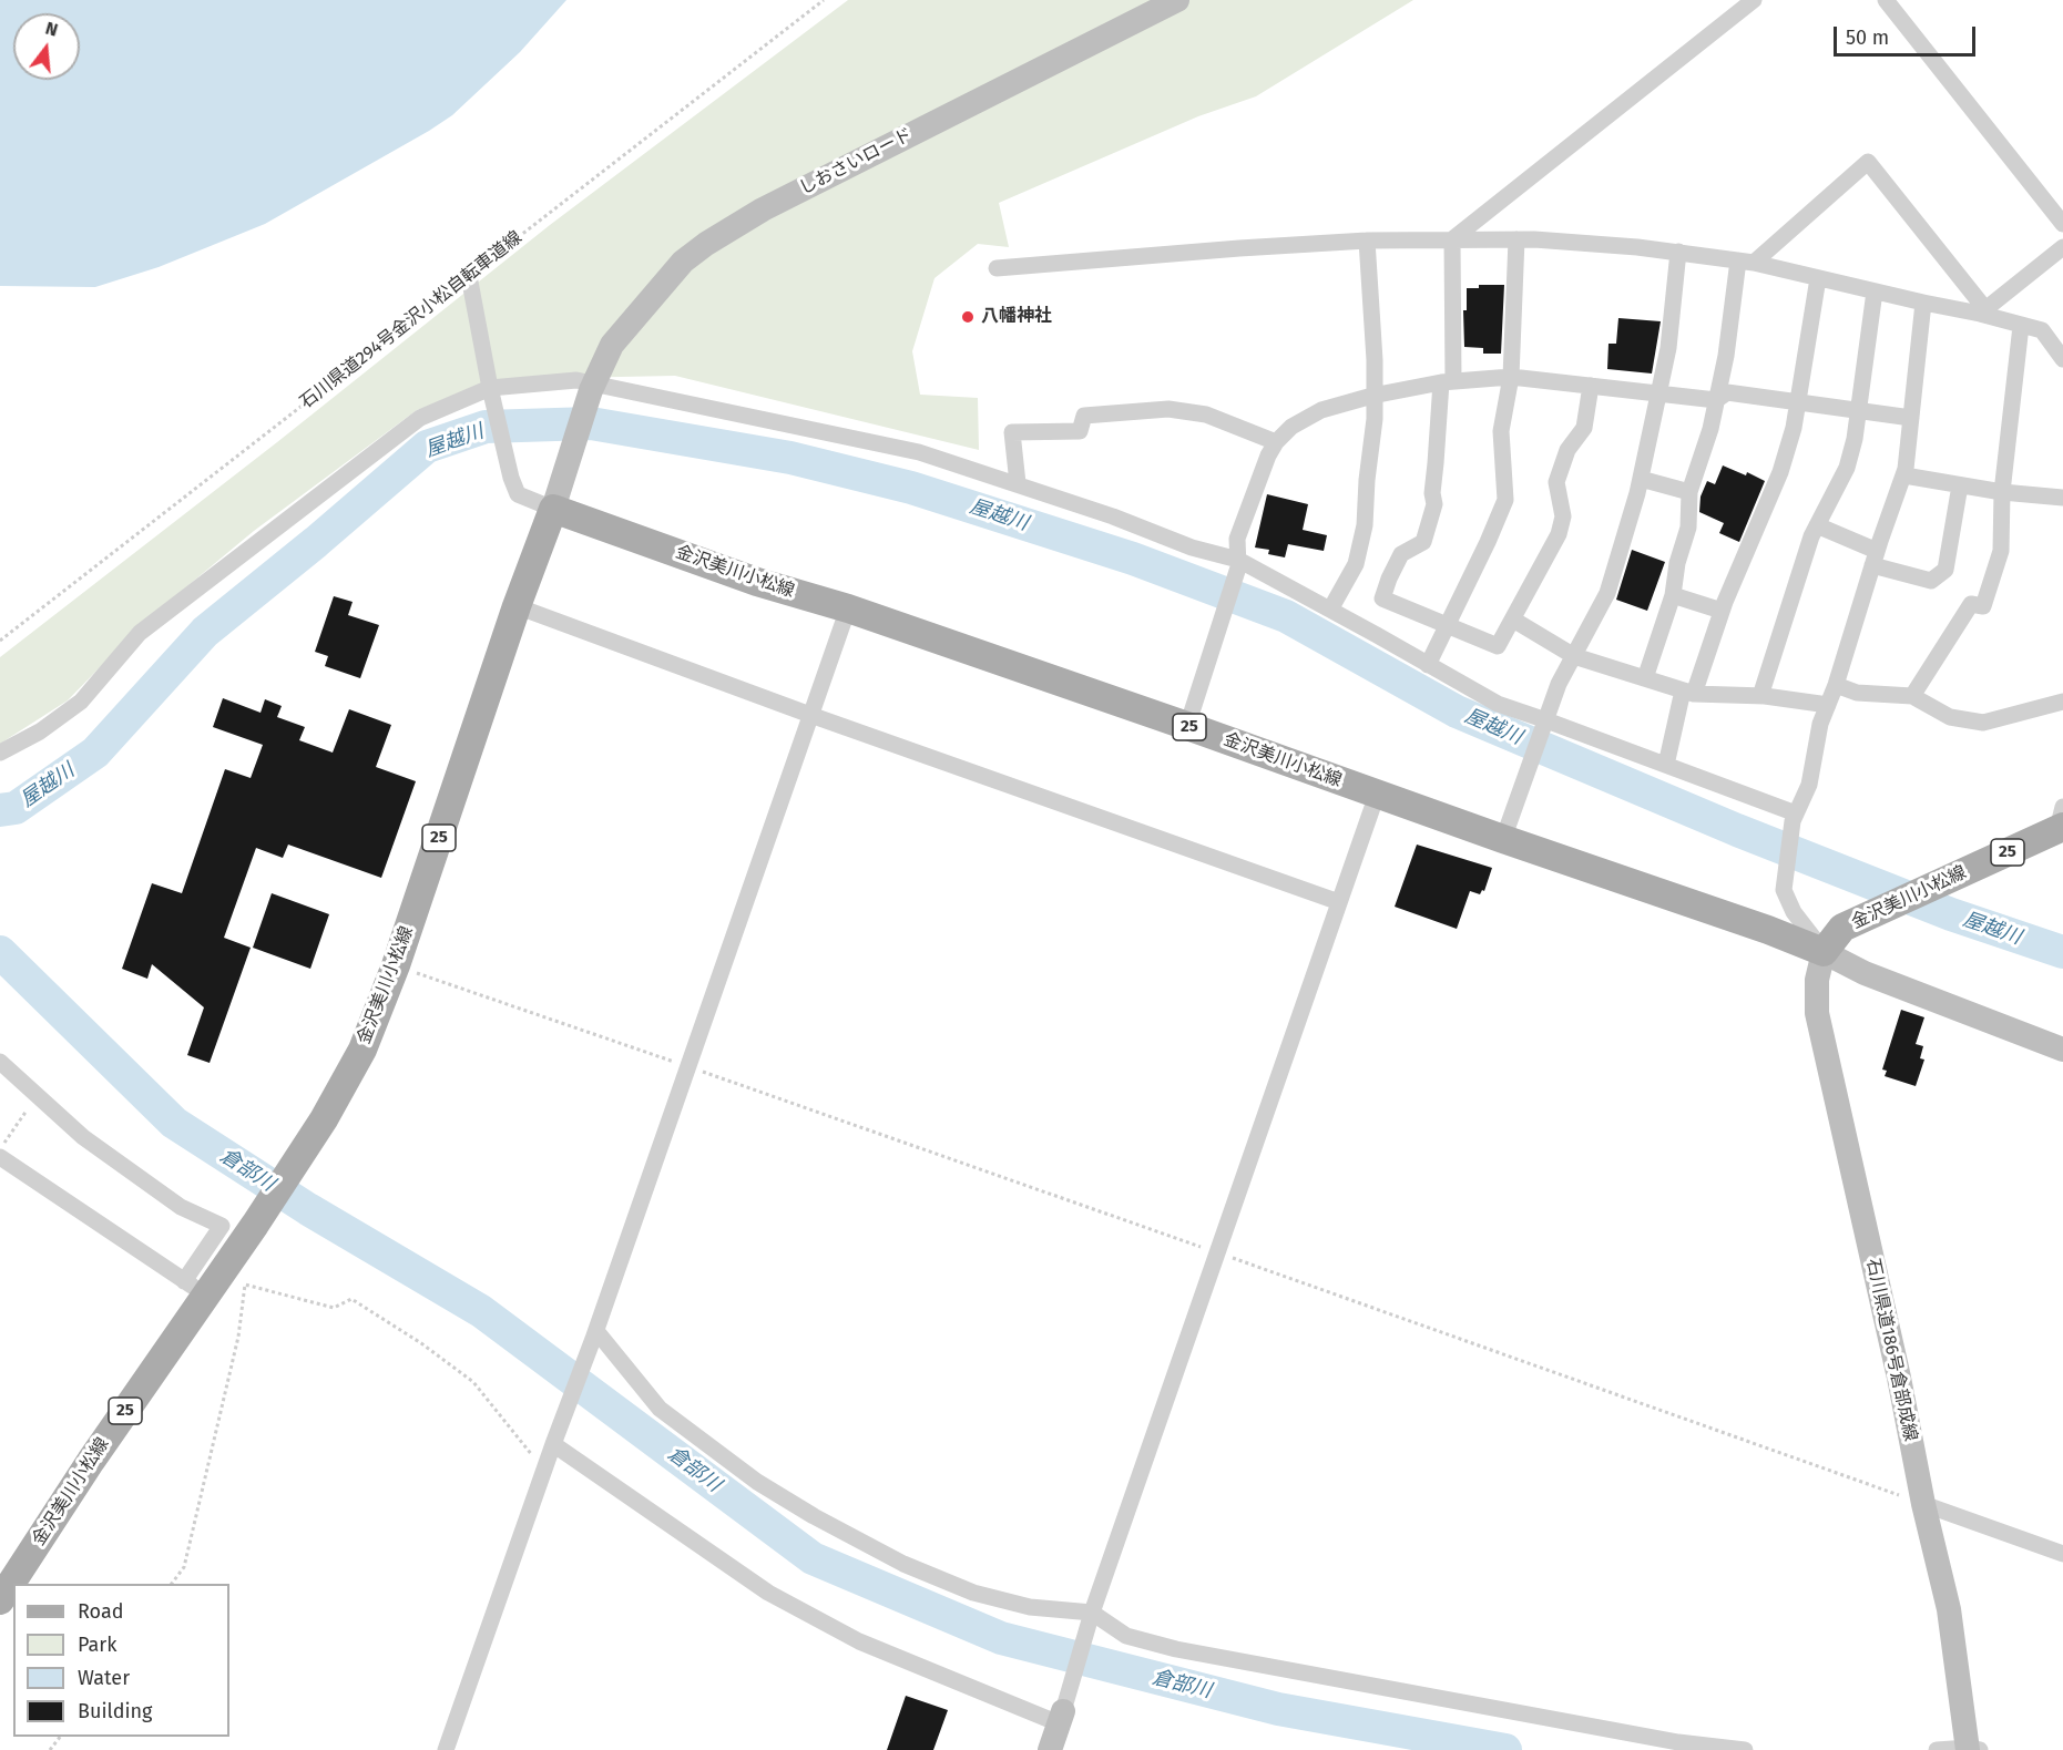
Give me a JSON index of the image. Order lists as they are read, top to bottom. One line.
{"streets":{"main road":["金沢美川小松線","25"],"street":["しおさいロード","石川県道186号倉部成線"],"path":["石川県道294号金沢小松自転車道線"]},"crossings":[["しおさいロード","金沢美川小松線"],["金沢美川小松線","石川県道186号倉部成線"]],"water":["屋越川","倉部川"],"places":["八幡神社"],"legend":["Road","Park","Water","Building"],"scale_bar":"50 m","north":"top"}
